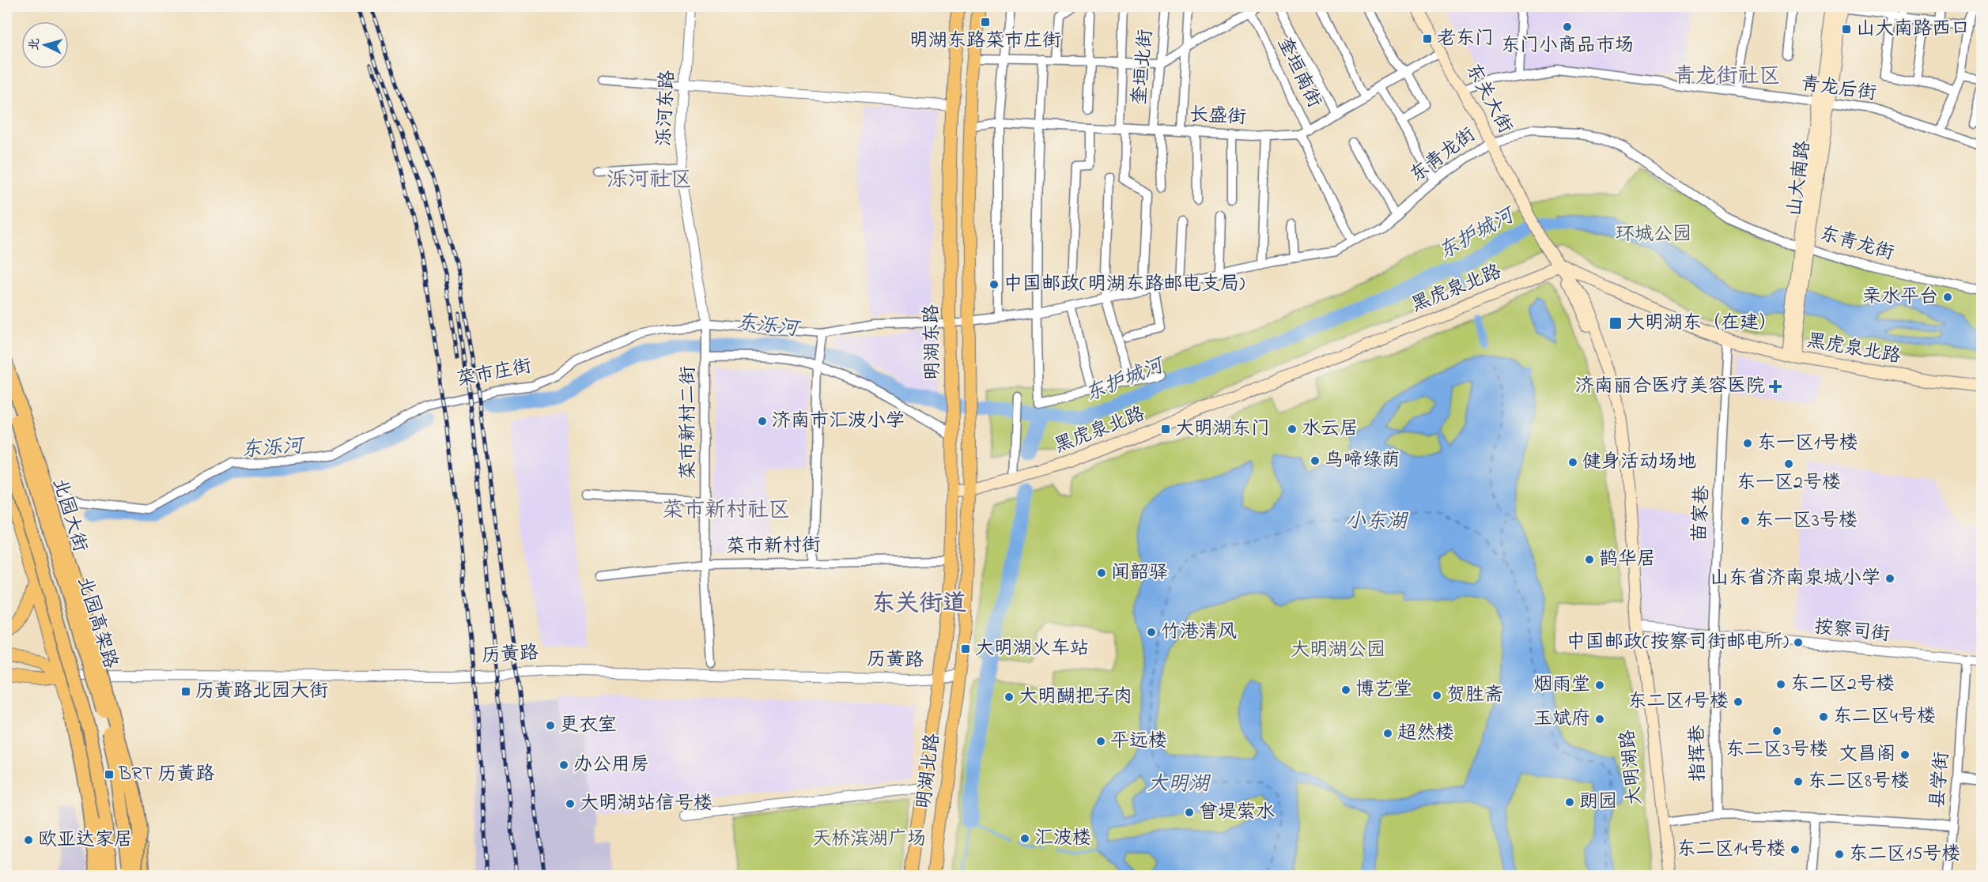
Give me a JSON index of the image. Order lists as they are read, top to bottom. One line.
{"streets":{"highway":["北园高架路"],"main road":["东关大街","山大南路","黑虎泉北路","明湖东路","北园大街","历黄路","大明湖路","明湖北路"],"street":["奎垣北街","奎垣南街","青龙后街","泺河东路","长盛街","东青龙街","菜市庄街","菜市新村二街","苗家巷","菜市新村街","按察司街","指挥巷","县学街"]},"crossings":[["奎垣北街","长盛街"],["奎垣南街","长盛街"],["青龙后街","东关大街"],["青龙后街","山大南路"],["东关大街","长盛街"],["东关大街","东青龙街"],["东关大街","黑虎泉北路"],["东关大街","大明湖路"],["泺河东路","菜市庄街"],["泺河东路","菜市新村二街"],["长盛街","明湖东路"],["东青龙街","山大南路"],["东青龙街","明湖东路"],["东青龙街","菜市庄街"],["山大南路","黑虎泉北路"],["黑虎泉北路","明湖东路"],["黑虎泉北路","苗家巷"],["黑虎泉北路","大明湖路"],["明湖东路","菜市庄街"],["明湖东路","菜市新村街"],["明湖东路","历黄路"],["明湖东路","明湖北路"],["菜市庄街","菜市新村二街"],["菜市庄街","北园大街"],["菜市新村二街","菜市新村街"],["苗家巷","按察司街"],["苗家巷","指挥巷"],["北园大街","北园高架路"],["北园大街","历黄路"],["按察司街","指挥巷"],["按察司街","大明湖路"],["按察司街","县学街"],["历黄路","明湖北路"]],"districts":["青龙街社区","泺河社区","菜市新村社区","东关街道"],"water":["东护城河","东泺河","小东湖","大明湖"],"parks":["环城公园","大明湖公园","天桥滨湖广场"],"places":{"transit":["明湖东路菜市庄街","山大南路西口","老东门","大明湖东（在建）","大明湖东门","大明湖火车站","历黄路北园大街","BRT 历黄路"],"other":["东门小商品市场","中国邮政(明湖东路邮电支局)","亲水平台","济南市汇波小学","水云居","东一区1号楼","鸟啼绿荫","健身活动场地","东一区2号楼","东一区3号楼","鹊华居","闻韶驿","山东省济南泉城小学","竹港清风","中国邮政(按察司街邮电所)","东二区2号楼","烟雨堂","博艺堂","贺胜斋","大明醐把子肉","东二区1号楼","东二区4号楼","玉斌府","更衣室","东二区3号楼","超然楼","平远楼","文昌阁","办公用房","东二区8号楼","朗园","大明湖站信号楼","曾堤萦水","汇波楼","欧亚达家居","东二区14号楼","东二区15号楼"],"health":["济南丽合医疗美容医院"]},"north":"left"}
